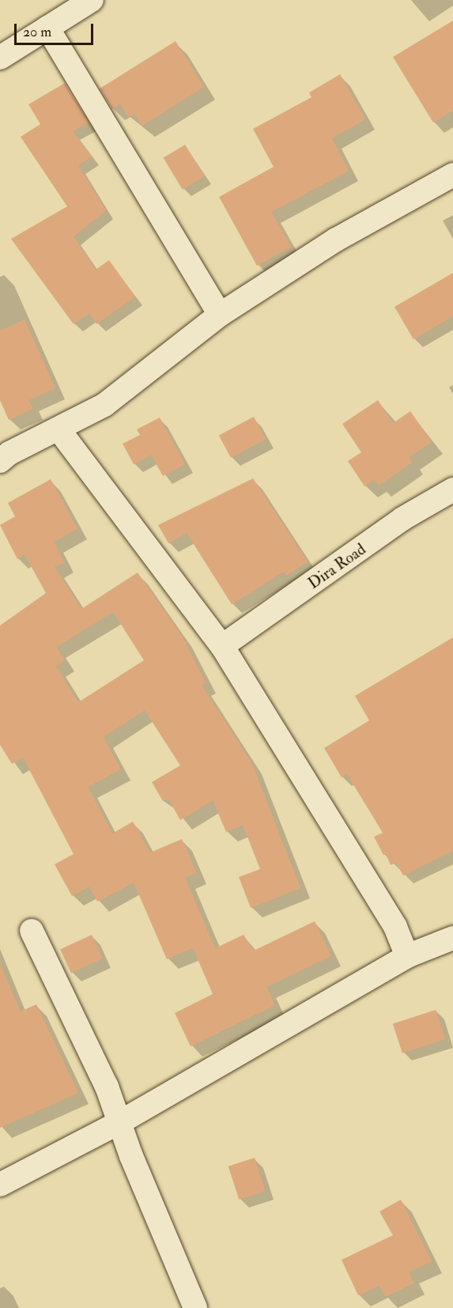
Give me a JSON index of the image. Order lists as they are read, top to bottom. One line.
{"streets":{"street":["Dira Road"]},"scale_bar":"20 m"}
